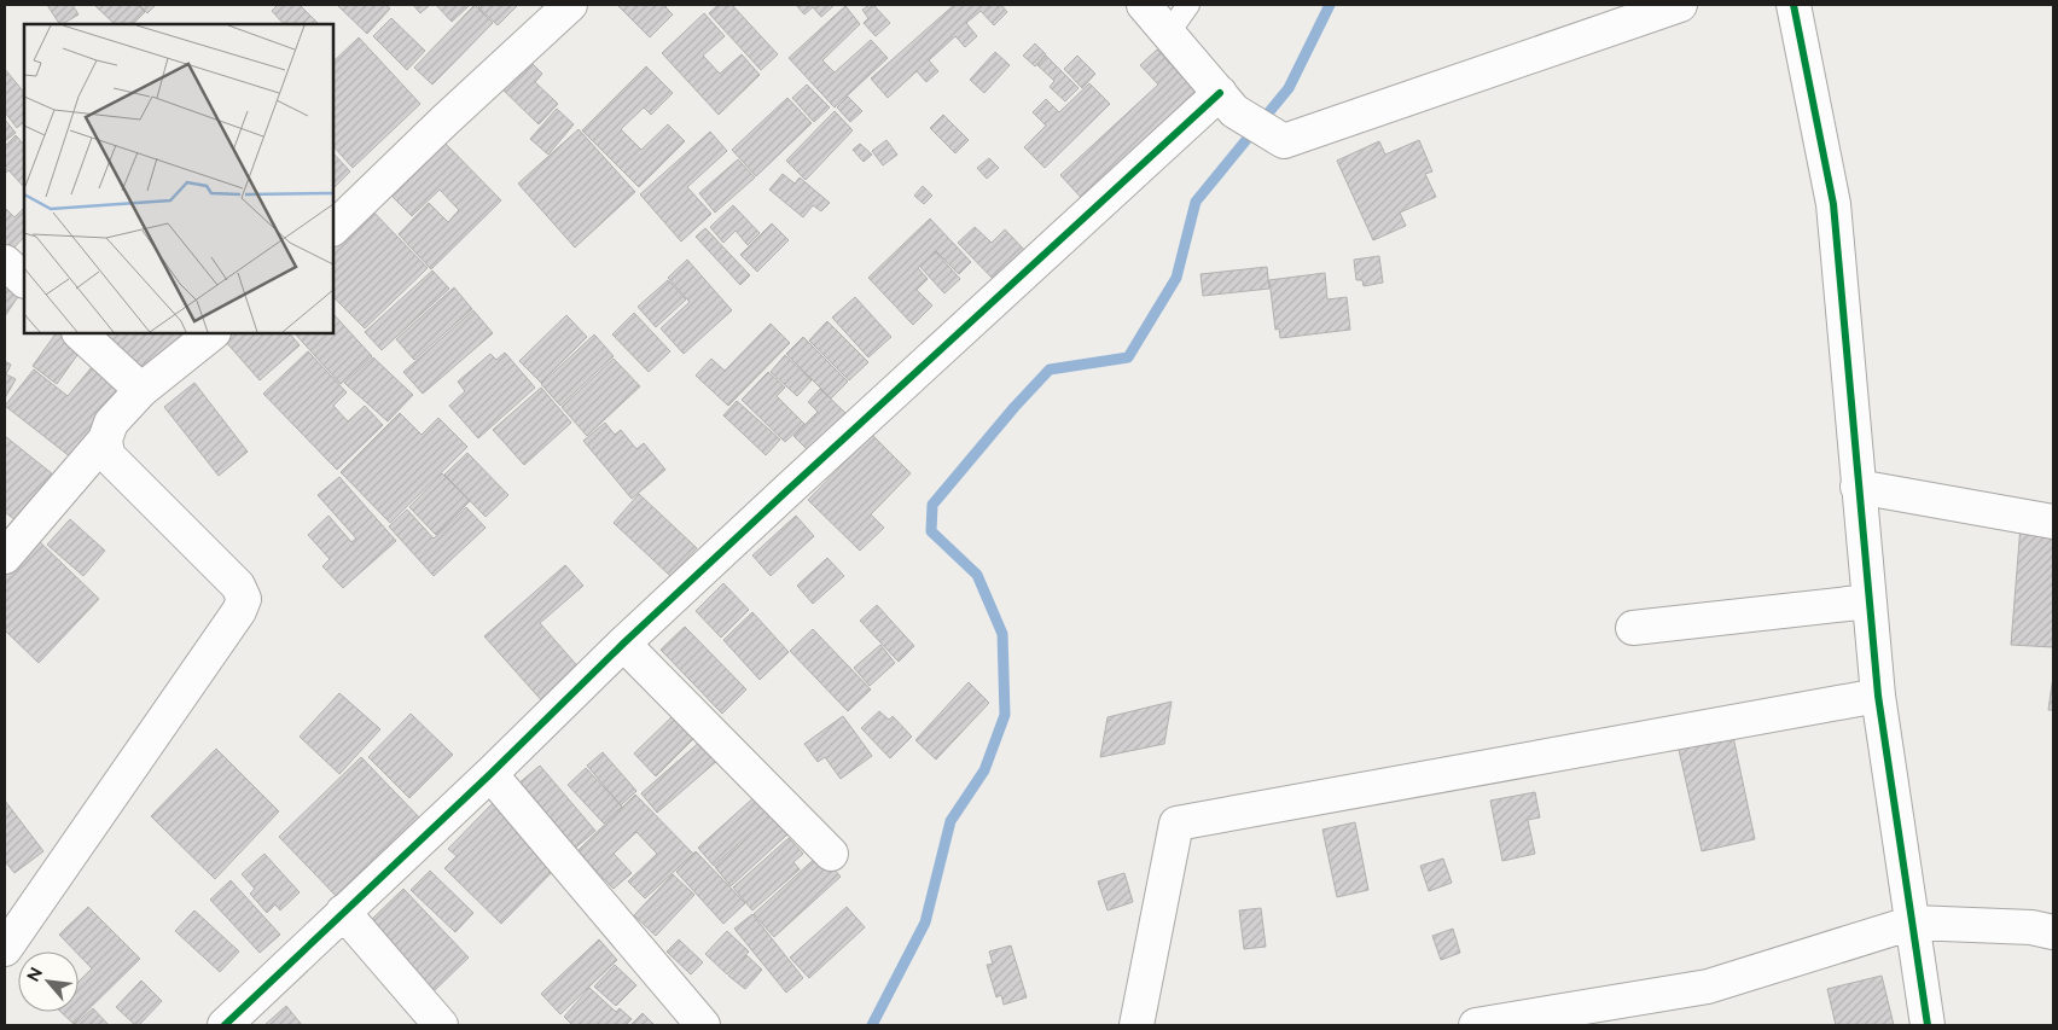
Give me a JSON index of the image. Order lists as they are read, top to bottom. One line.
{"north":"top left"}
